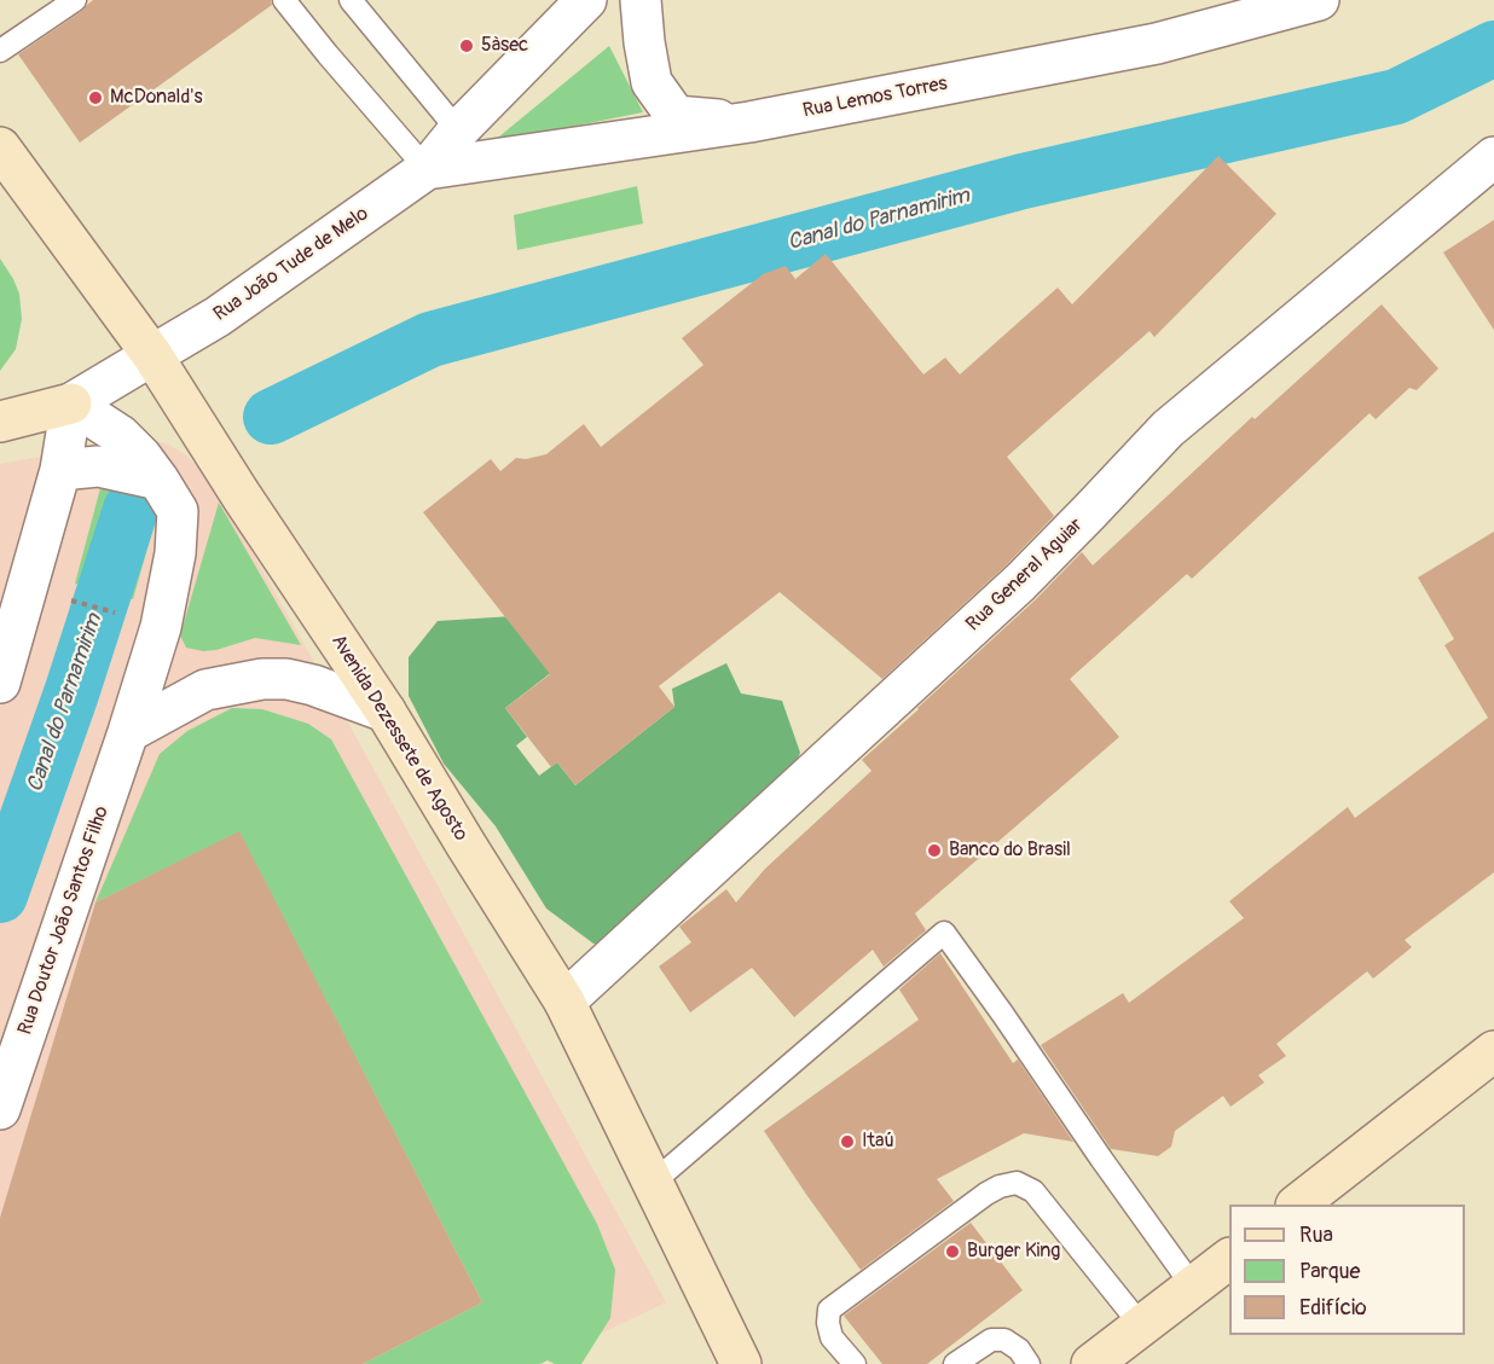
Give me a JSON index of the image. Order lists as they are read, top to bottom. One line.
{"streets":{"main road":["Avenida Dezessete de Agosto"],"street":["Rua Lemos Torres","Rua João Tude de Melo","Rua General Aguiar","Rua Doutor João Santos Filho"]},"crossings":[["Rua Lemos Torres","Rua João Tude de Melo"],["Rua João Tude de Melo","Avenida Dezessete de Agosto"],["Rua João Tude de Melo","Rua Doutor João Santos Filho"],["Rua General Aguiar","Avenida Dezessete de Agosto"]],"water":["Canal do Parnamirim"],"places":["5àsec","McDonald's","Banco do Brasil","Itaú","Burger King"],"legend":["Rua","Parque","Edifício"]}
